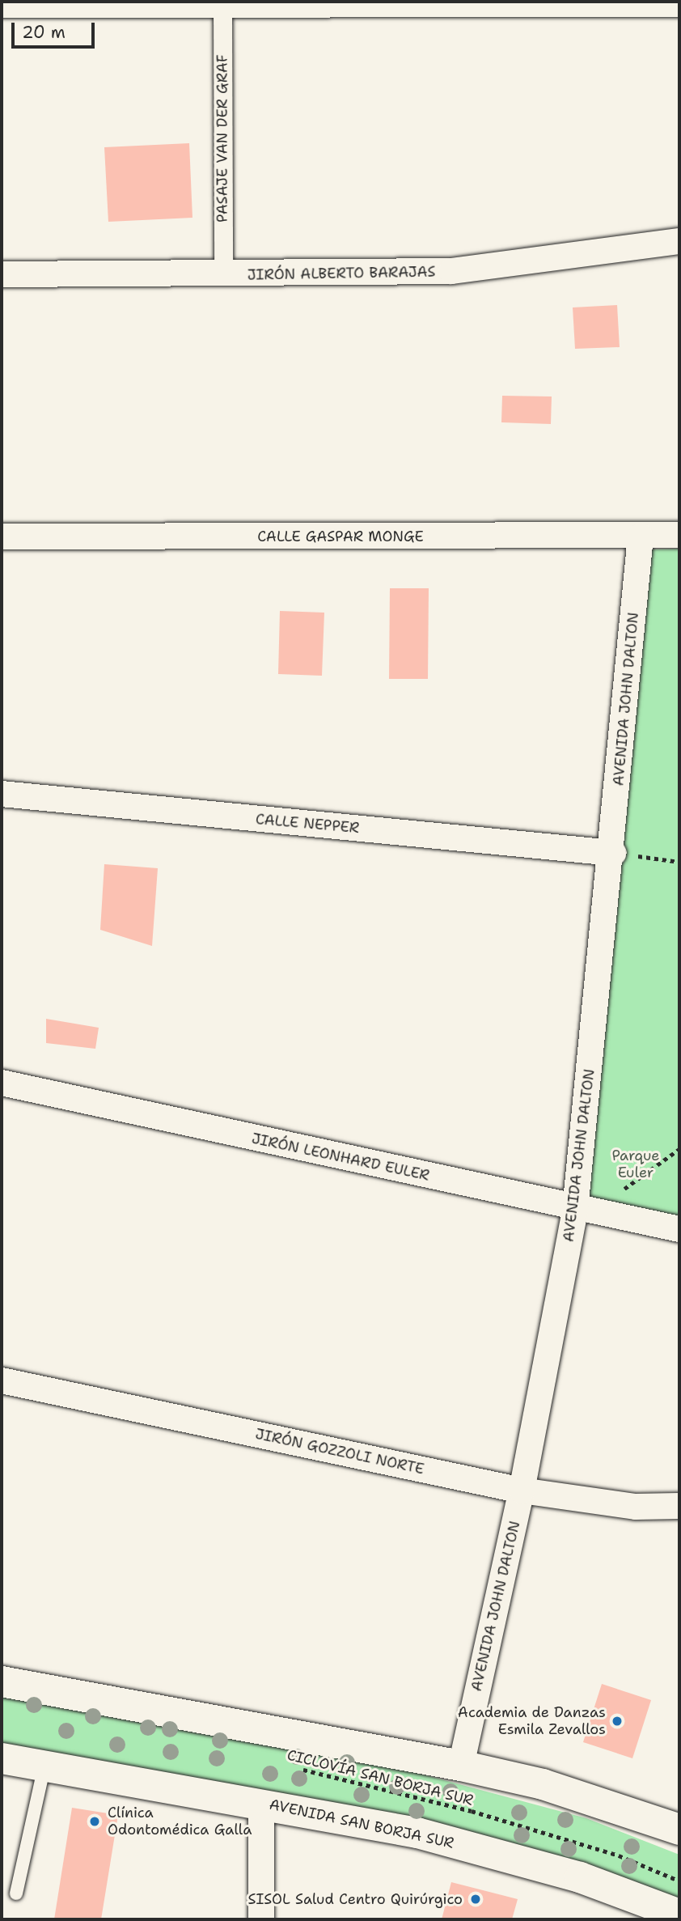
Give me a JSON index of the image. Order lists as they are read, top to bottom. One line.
{"streets":{"main road":["AVENIDA SAN BORJA SUR"],"street":["PASAJE VAN DER GRAF","JIRÓN ALBERTO BARAJAS","CALLE GASPAR MONGE","AVENIDA JOHN DALTON","CALLE NEPPER","JIRÓN LEONHARD EULER","JIRÓN GOZZOLI NORTE"],"path":["CICLOVÍA SAN BORJA SUR"]},"crossings":[["PASAJE VAN DER GRAF","JIRÓN ALBERTO BARAJAS"],["CALLE GASPAR MONGE","AVENIDA JOHN DALTON"],["AVENIDA JOHN DALTON","CALLE NEPPER"],["AVENIDA JOHN DALTON","JIRÓN LEONHARD EULER"],["AVENIDA JOHN DALTON","JIRÓN GOZZOLI NORTE"]],"parks":["Parque Euler"],"places":["Academia de Danzas Esmila Zevallos","Clínica Odontomédica Galla","SISOL Salud Centro Quirúrgico"],"scale_bar":"20 m"}
